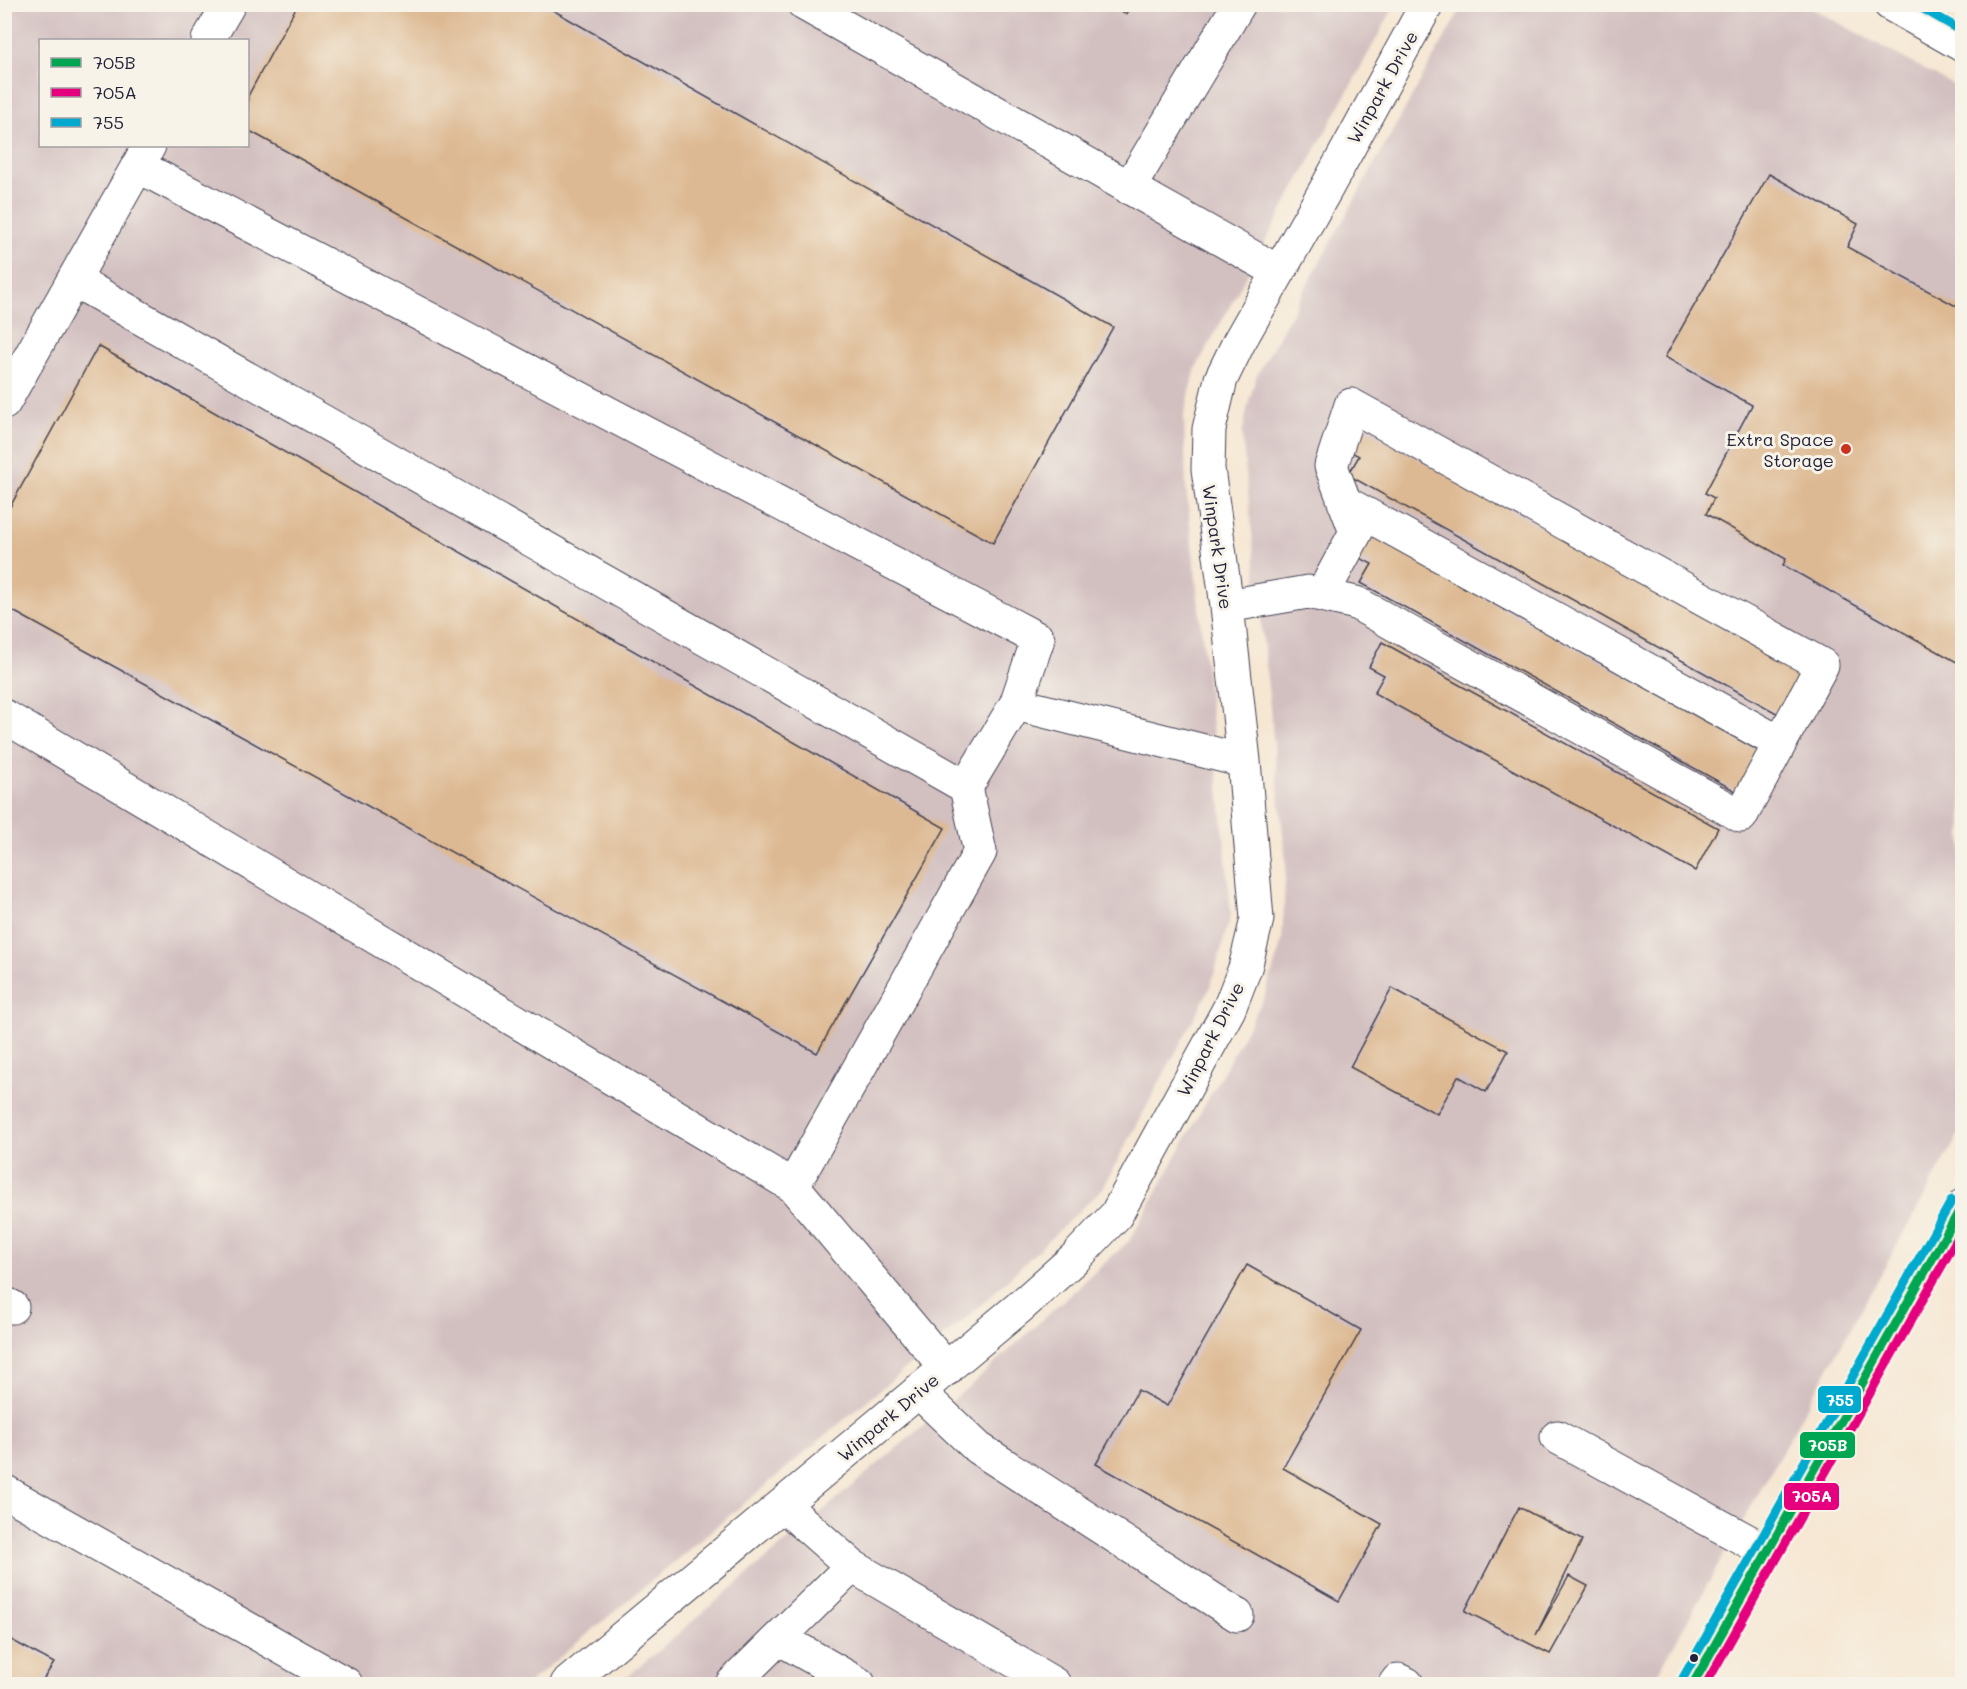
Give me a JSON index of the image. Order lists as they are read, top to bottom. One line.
{"streets":{"street":["Winpark Drive"]},"places":["Extra Space Storage"],"lines":["transit line 755","transit line 705B","transit line 705A"],"legend":["705B","705A","755"]}
